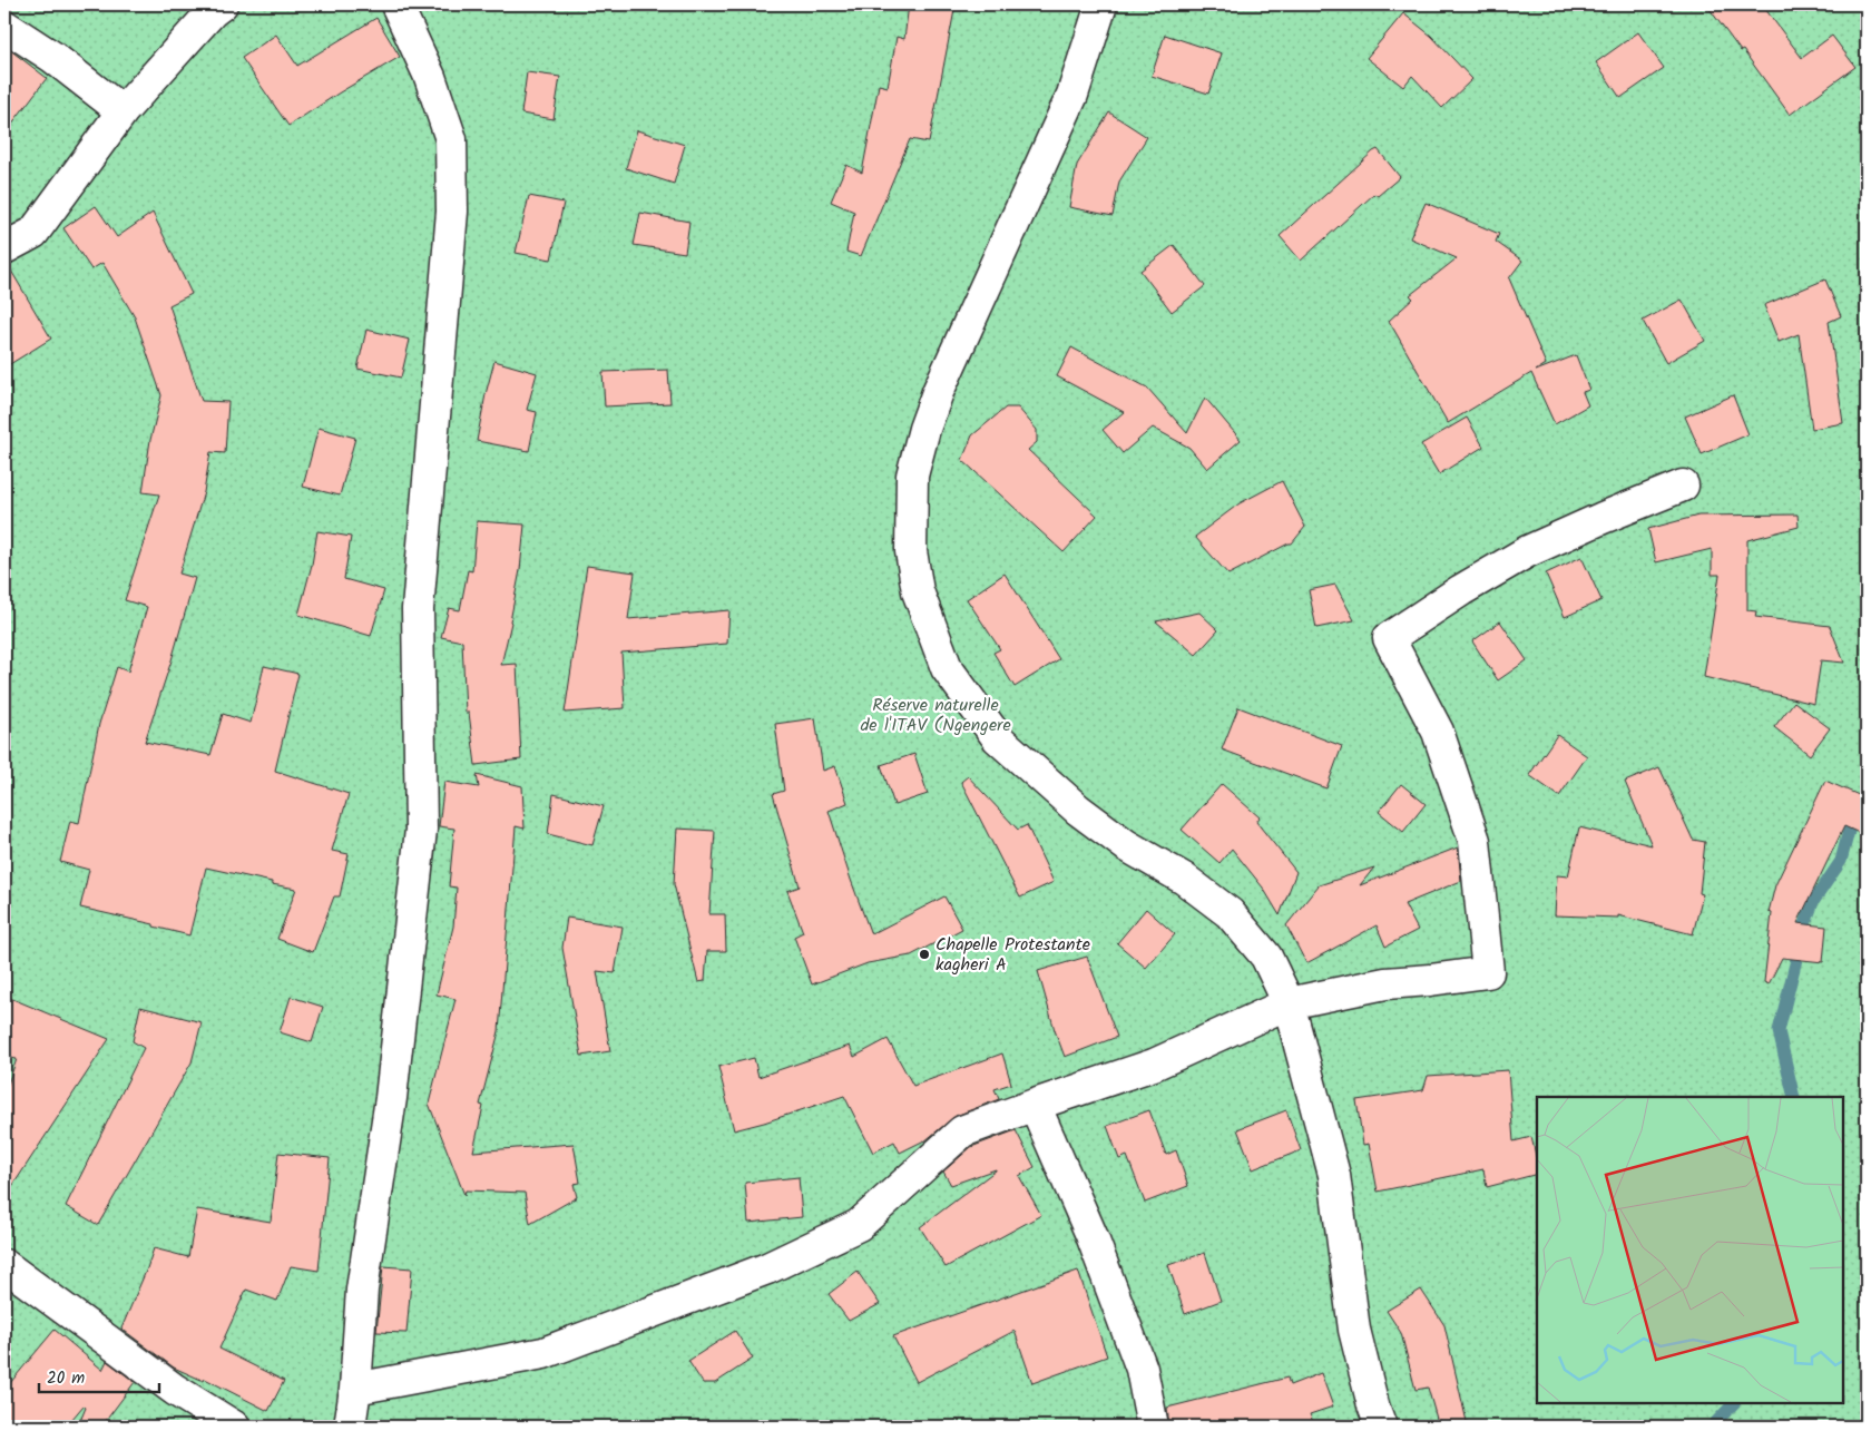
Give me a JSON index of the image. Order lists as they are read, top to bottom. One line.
{"parks":["Réserve naturelle de l'ITAV (Ngengere"],"places":["Chapelle Protestante kagheri A"],"scale_bar":"20 m"}
